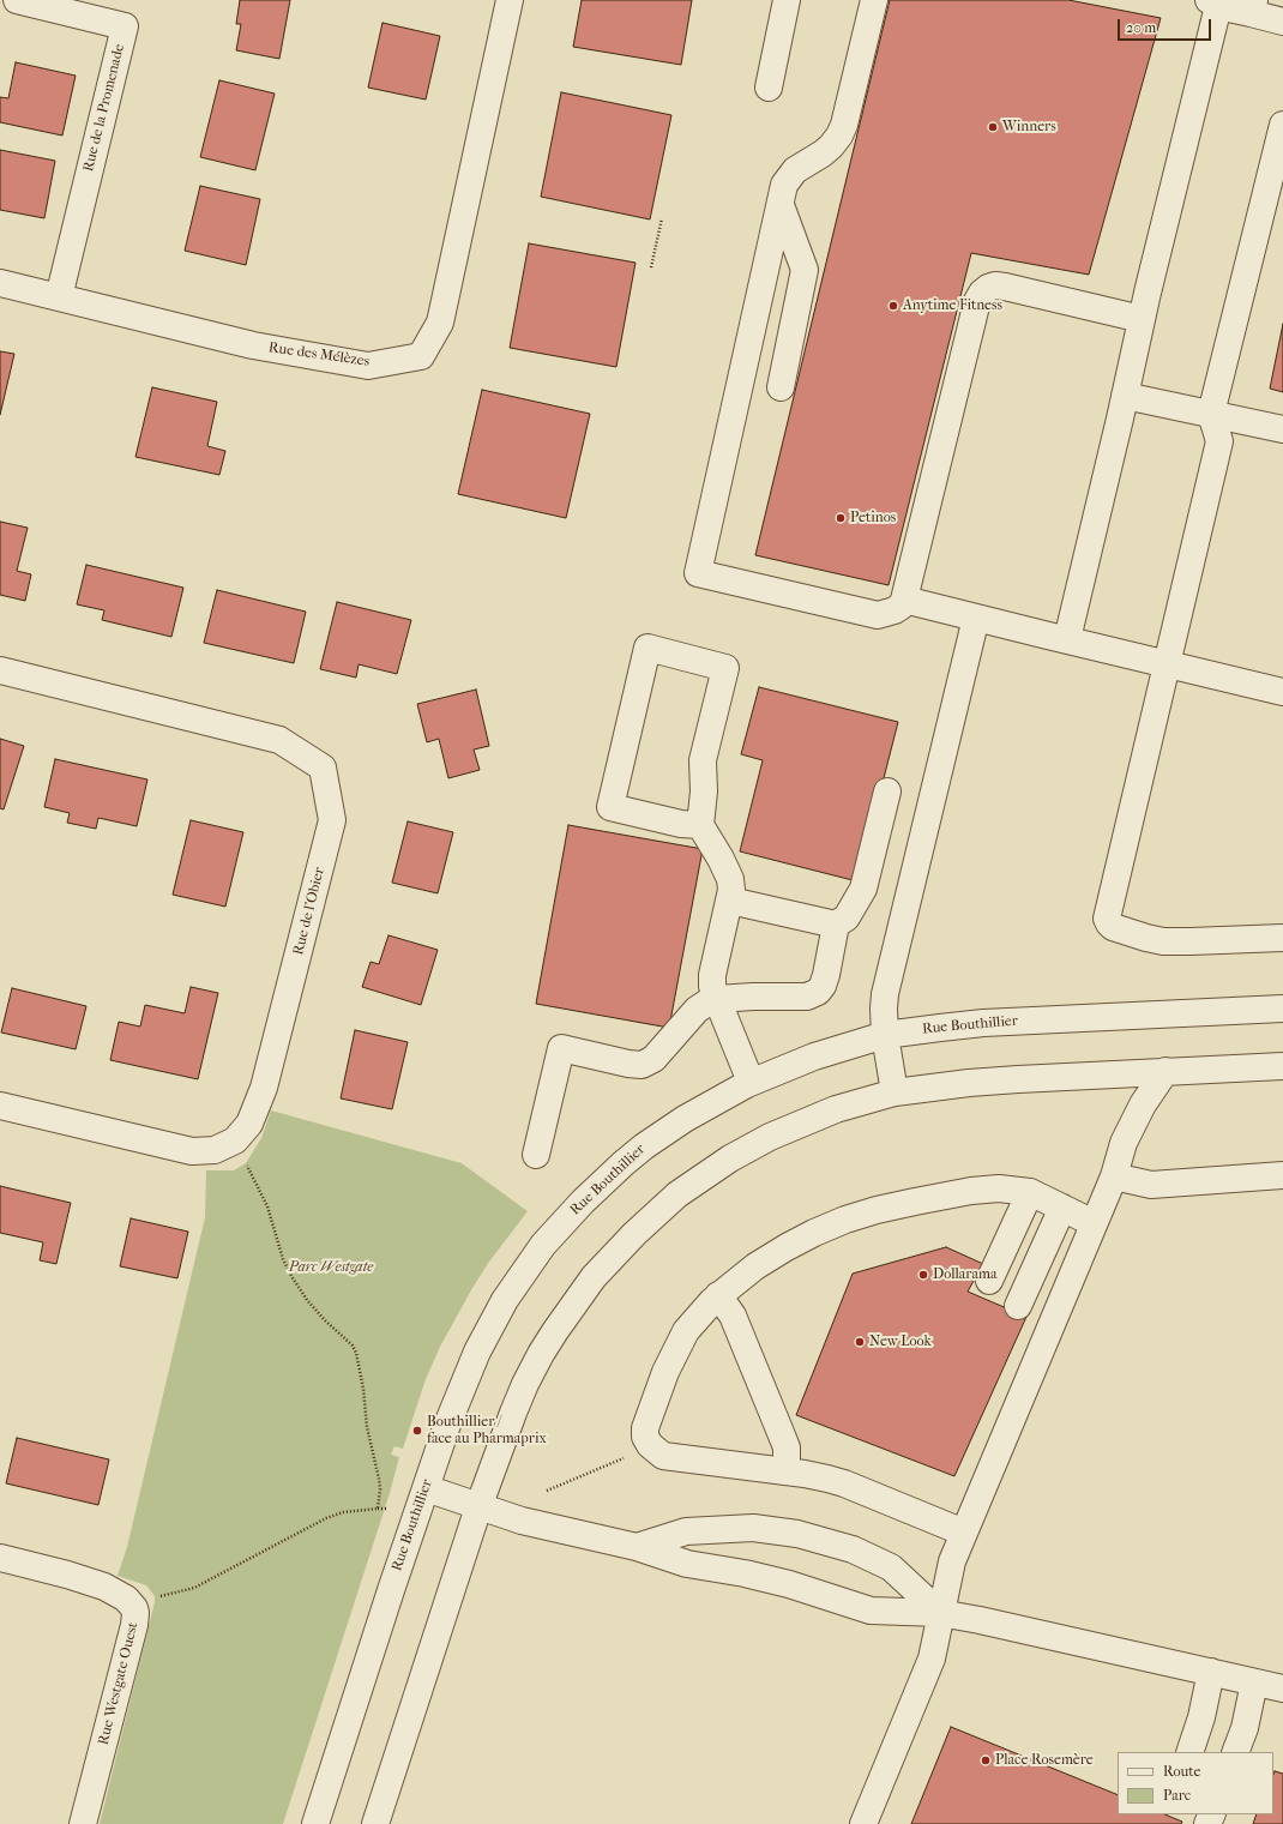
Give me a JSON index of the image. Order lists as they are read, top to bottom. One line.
{"streets":{"street":["Rue de la Promenade","Rue des Mélèzes","Rue de l'Obier","Rue Bouthillier","Rue Westgate Ouest"]},"crossings":[["Rue de la Promenade","Rue des Mélèzes"]],"parks":["Parc Westgate"],"places":["Winners","Anytime Fitness","Petinos","Dollarama","New Look","Bouthillier / face au Pharmaprix","Place Rosemère"],"legend":["Route","Parc"],"scale_bar":"20 m"}
